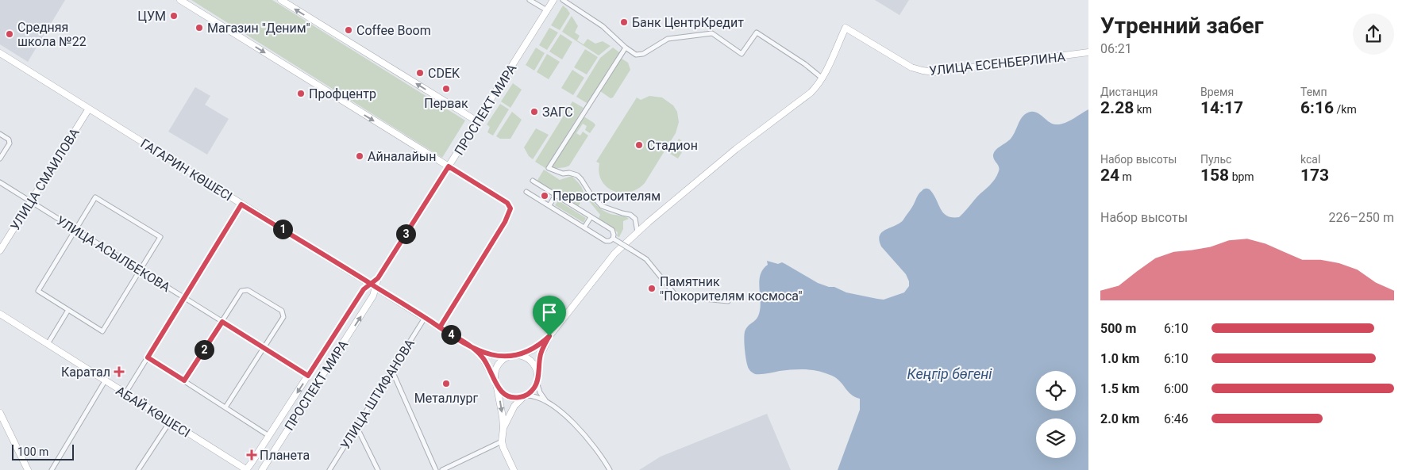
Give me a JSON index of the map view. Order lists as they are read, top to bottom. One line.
{"streets":{"street":["УЛИЦА ЕСЕНБЕРЛИНА","ПРОСПЕКТ МИРА","ГАГАРИН КӨШЕСІ","УЛИЦА СМАИЛОВА","УЛИЦА АСЫЛБЕКОВА","УЛИЦА ШТИФАНОВА","АБАЙ КӨШЕСІ"]},"crossings":[["ПРОСПЕКТ МИРА","ГАГАРИН КӨШЕСІ"],["ПРОСПЕКТ МИРА","УЛИЦА АСЫЛБЕКОВА"],["ПРОСПЕКТ МИРА","АБАЙ КӨШЕСІ"],["ГАГАРИН КӨШЕСІ","УЛИЦА СМАИЛОВА"],["ГАГАРИН КӨШЕСІ","УЛИЦА ШТИФАНОВА"],["УЛИЦА СМАИЛОВА","УЛИЦА АСЫЛБЕКОВА"]],"water":["Кеңгір бөгені"],"places":{"other":["ЦУМ","Банк ЦентрКредит","Магазин \"Деним\"","Coffee Boom","Средняя школа №22","CDEK","Первак","Профцентр","ЗАГС","Стадион","Айналайын","Первостроителям","Памятник \"Покорителям космоса\"","Металлург"],"health":["Каратал","Планета"]},"scale_bar":"100 m","page":{"heading":["Утренний забег","06:21"],"stats":[["Дистанция","2.28 km"],["Время","14:17"],["Темп","6:16 /km"],["Набор высоты","24 m"],["Пульс","158 bpm"],["kcal","173"]],"chart":["Набор высоты","226–250 m"],"pins":["1","3","4","2"],"list":[{"name":"500 m","note":"6:10"},{"name":"1.0 km","note":"6:10"},{"name":"1.5 km","note":"6:00"},{"name":"2.0 km","note":"6:46"}],"scale":"100 m"}}
